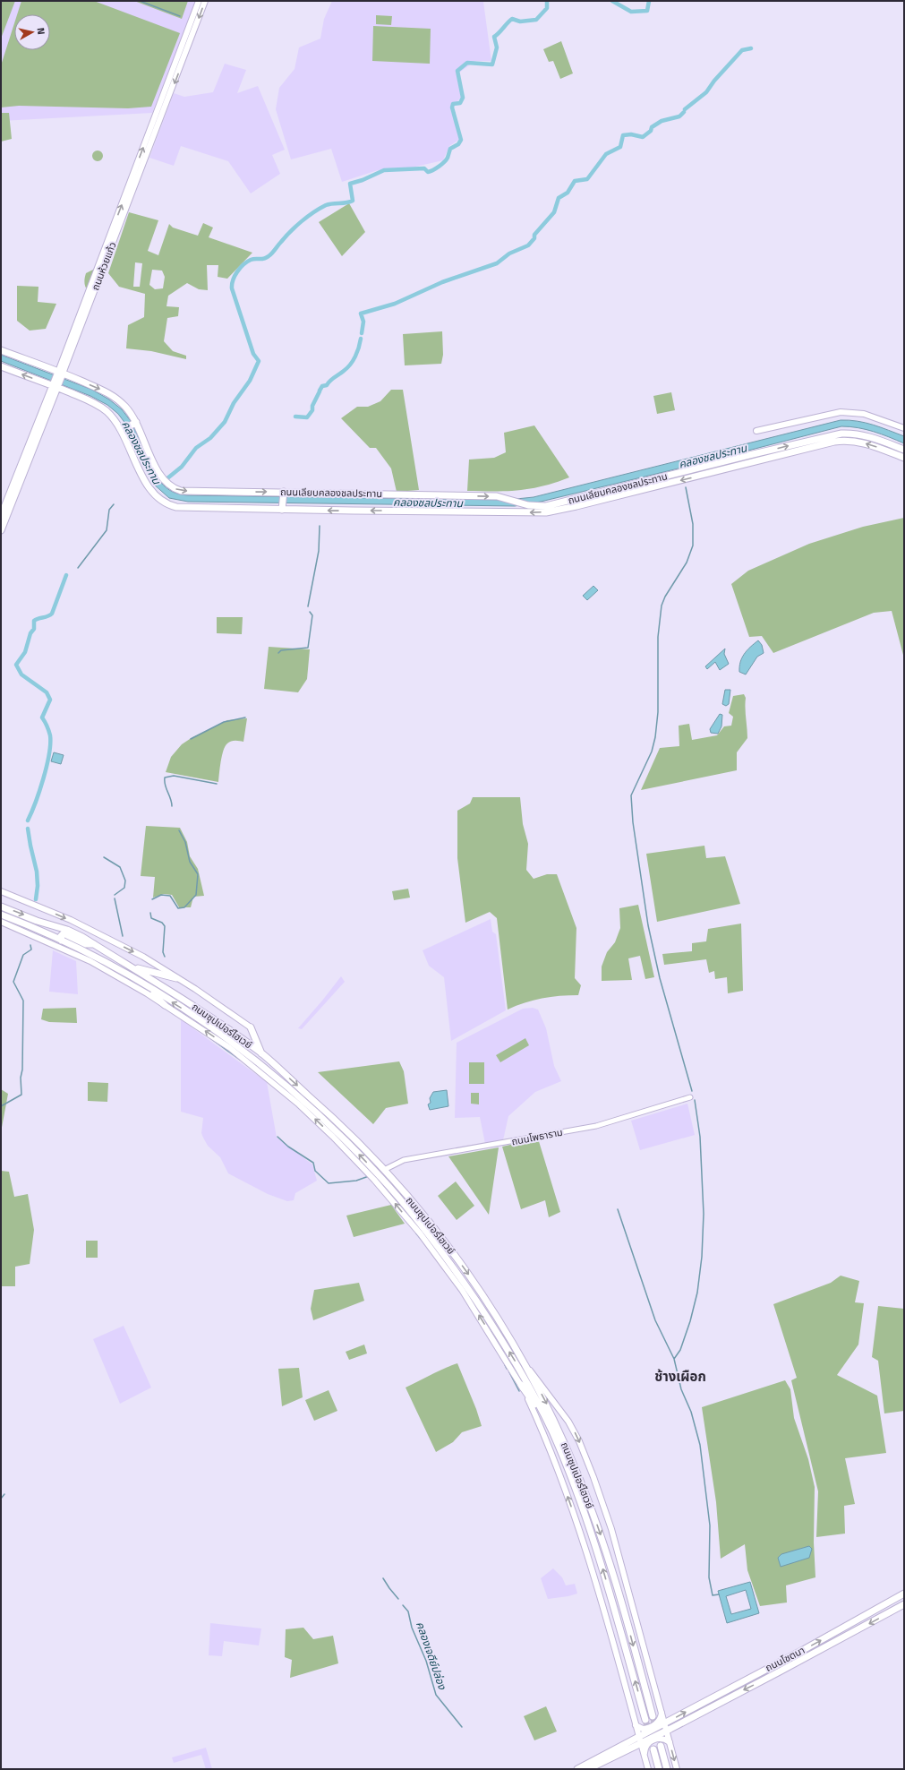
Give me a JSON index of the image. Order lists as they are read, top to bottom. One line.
{"streets":{"main road":["ถนนห้วยแก้ว","ถนนเลียบคลองชลประทาน","ถนนซุปเปอร์ไฮเวย์","ถนนโชตนา"],"street":["ถนนโพธาราม"]},"crossings":[["ถนนห้วยแก้ว","ถนนเลียบคลองชลประทาน"],["ถนนซุปเปอร์ไฮเวย์","ถนนโพธาราม"]],"districts":["ช้างเผือก"],"water":["คลองชลประทาน","คลองเจดีย์ปล่อง"],"north":"right"}
